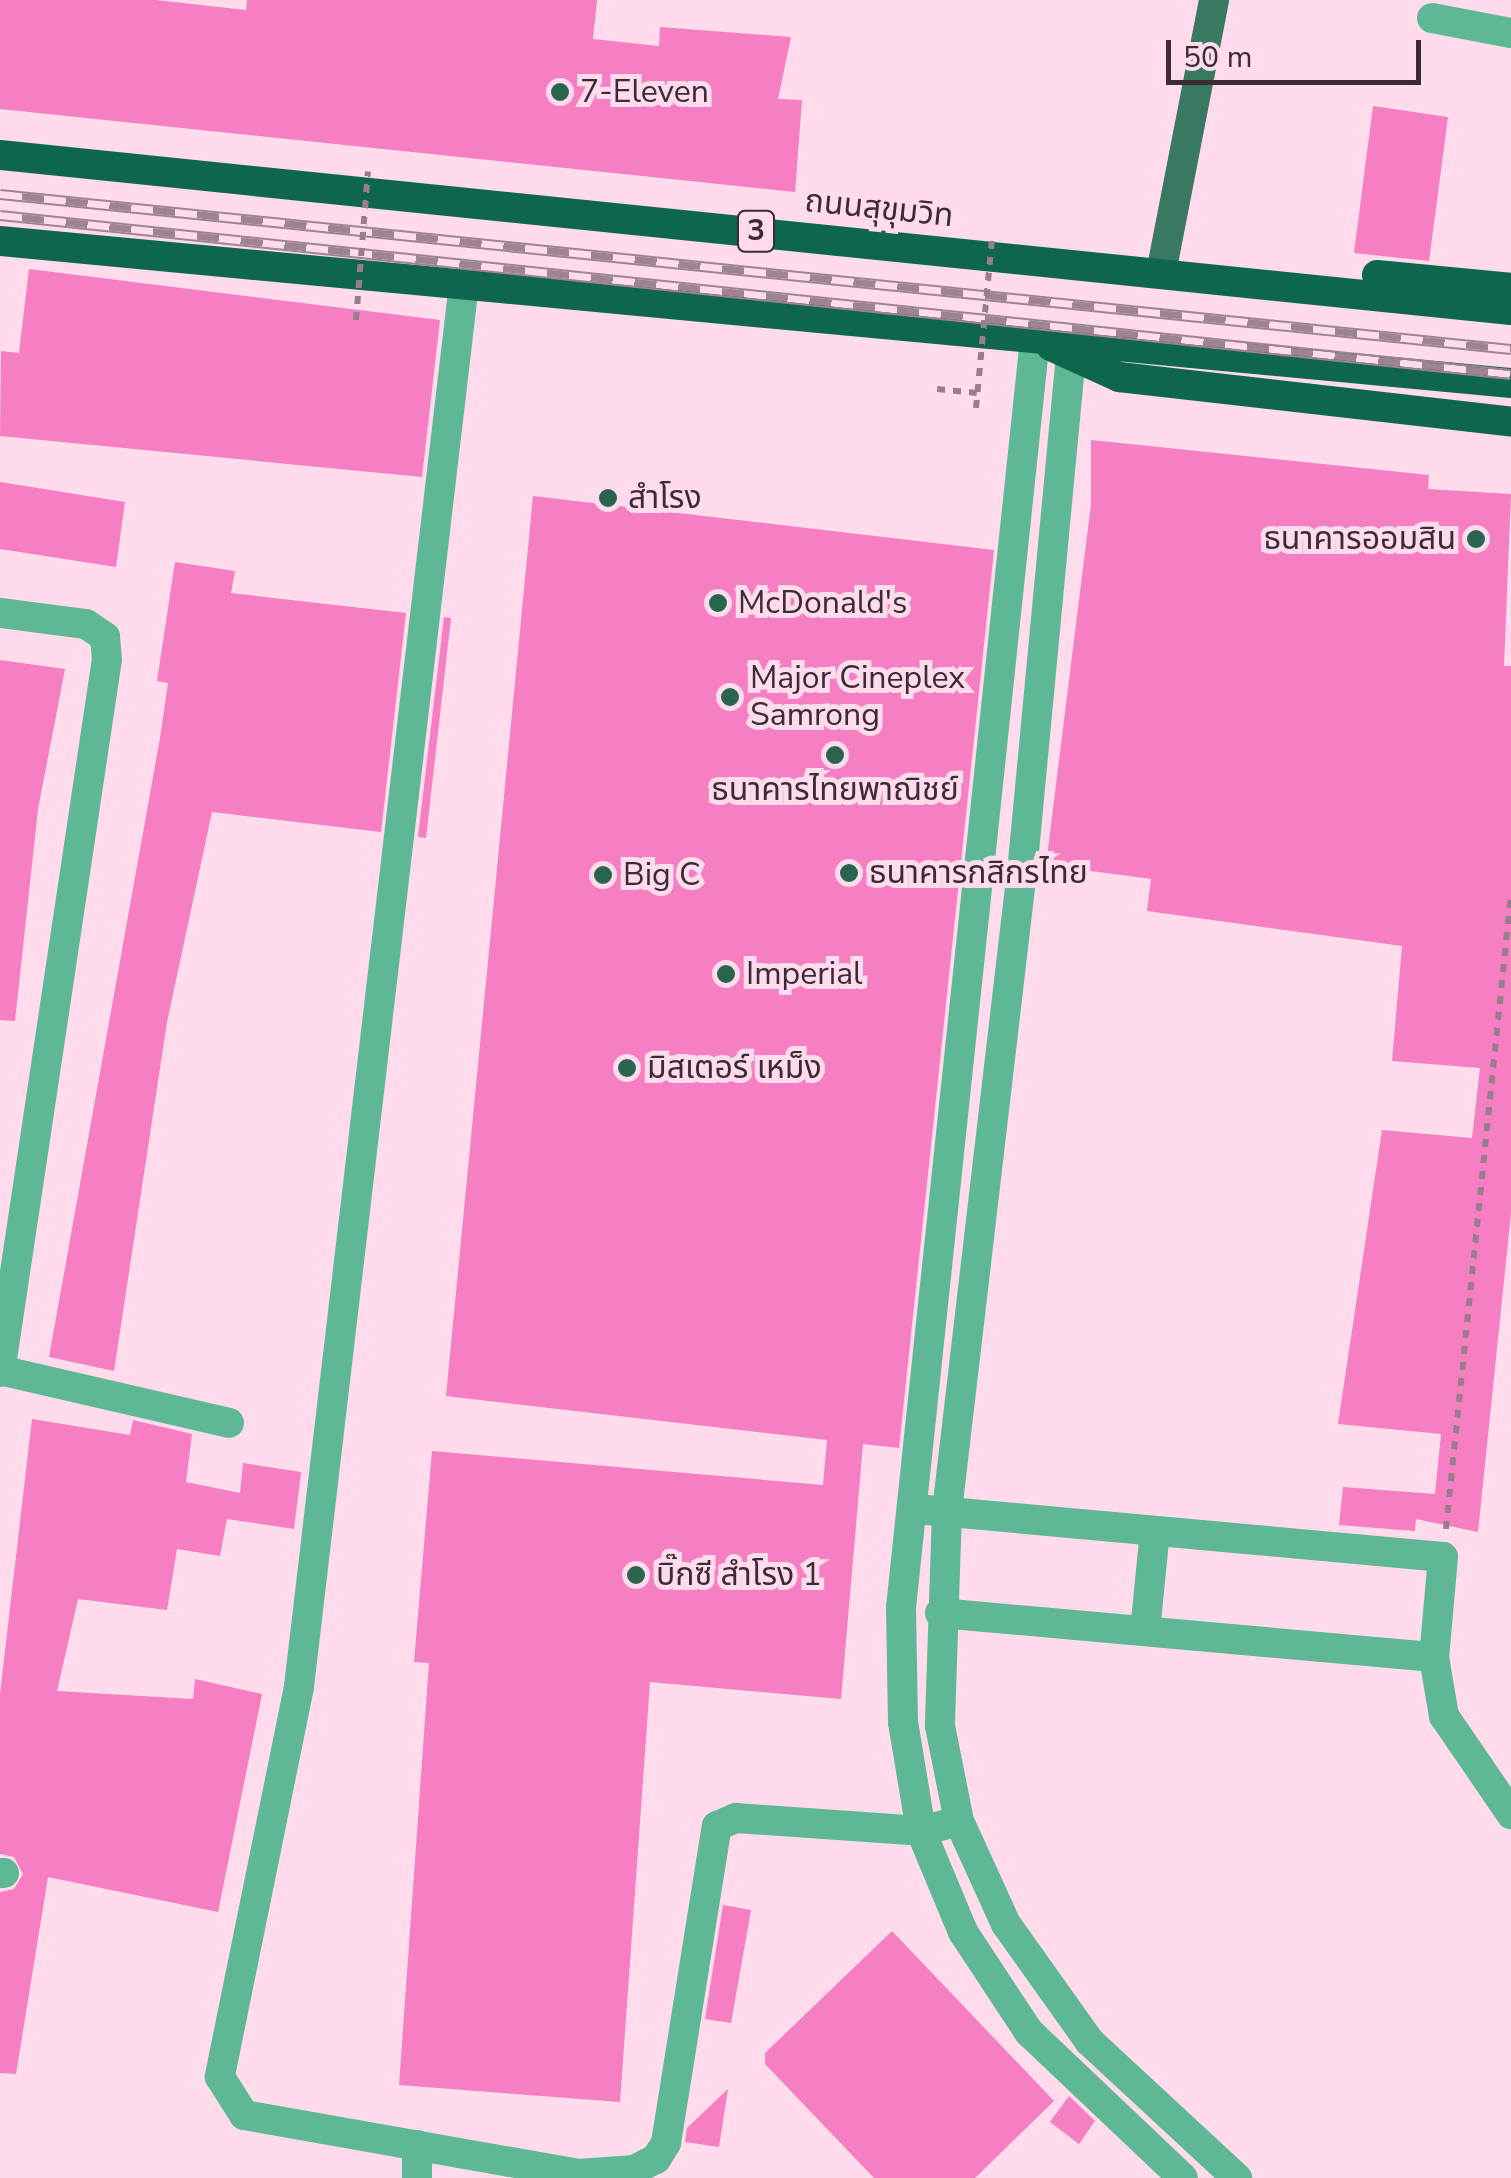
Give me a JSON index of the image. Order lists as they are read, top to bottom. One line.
{"streets":{"highway":["ถนนสุขุมวิท","3"]},"places":["7-Eleven","สำโรง","ธนาคารออมสิน","McDonald's","Major Cineplex Samrong","ธนาคารไทยพาณิชย์","ธนาคารกสิกรไทย","Big C","Imperial","มิสเตอร์ เหม็ง","บิ๊กซี สำโรง 1"],"scale_bar":"50 m"}
